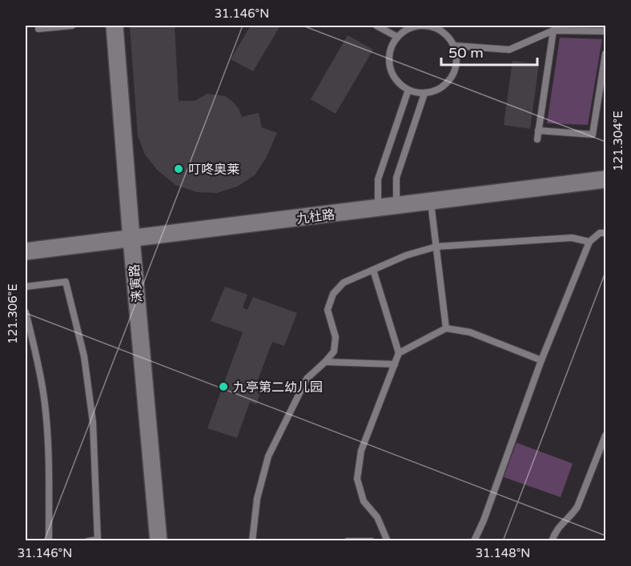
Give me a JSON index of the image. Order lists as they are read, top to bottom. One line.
{"streets":{"street":["九杜路","涞寅路"]},"crossings":[["九杜路","涞寅路"]],"places":["叮咚奥莱","九亭第二幼儿园"],"scale_bar":"50 m","coordinates":["31.146°N","121.304°E","121.306°E","31.148°N"]}
